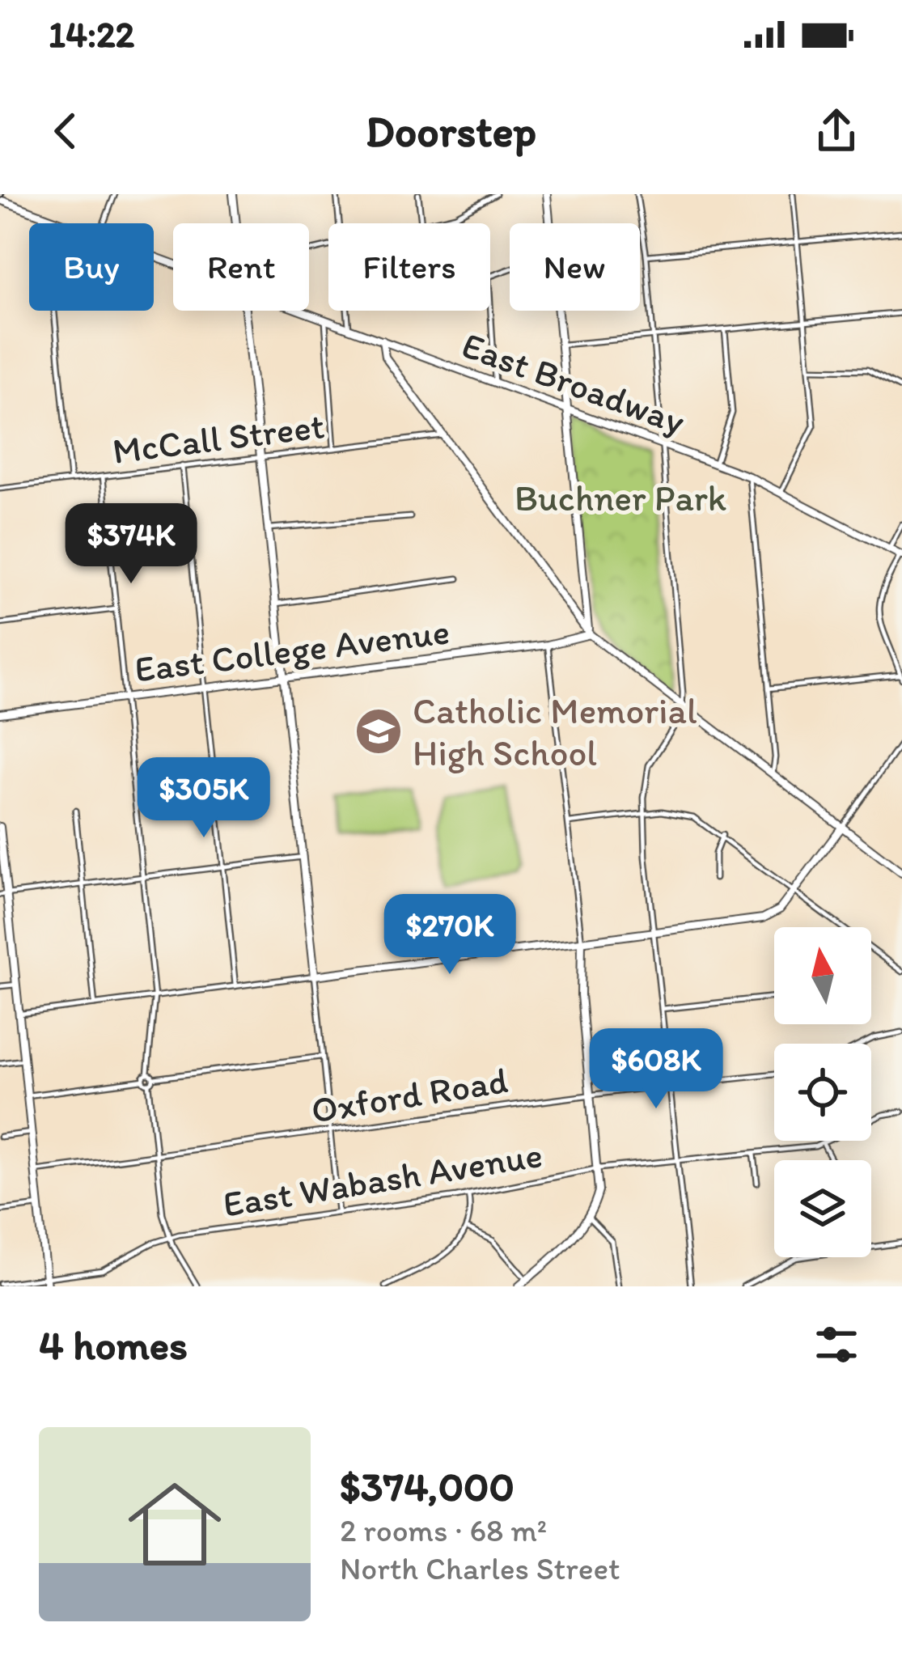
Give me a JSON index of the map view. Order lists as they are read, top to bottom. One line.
{"streets":{"street":["East Broadway","McCall Street","East College Avenue","Oxford Road","East Wabash Avenue"]},"parks":["Buchner Park"],"places":{"school or university":["Catholic Memorial High School"]},"north":"top","page":{"status":"14:22","header":"Doorstep","chip":["Buy","Rent","Filters","New"],"price":["$374K","$305K","$270K","$608K"],"heading":"4 homes","list":[{"name":"$374,000","note":"2 rooms · 68 m² · North Charles Street"}]}}
